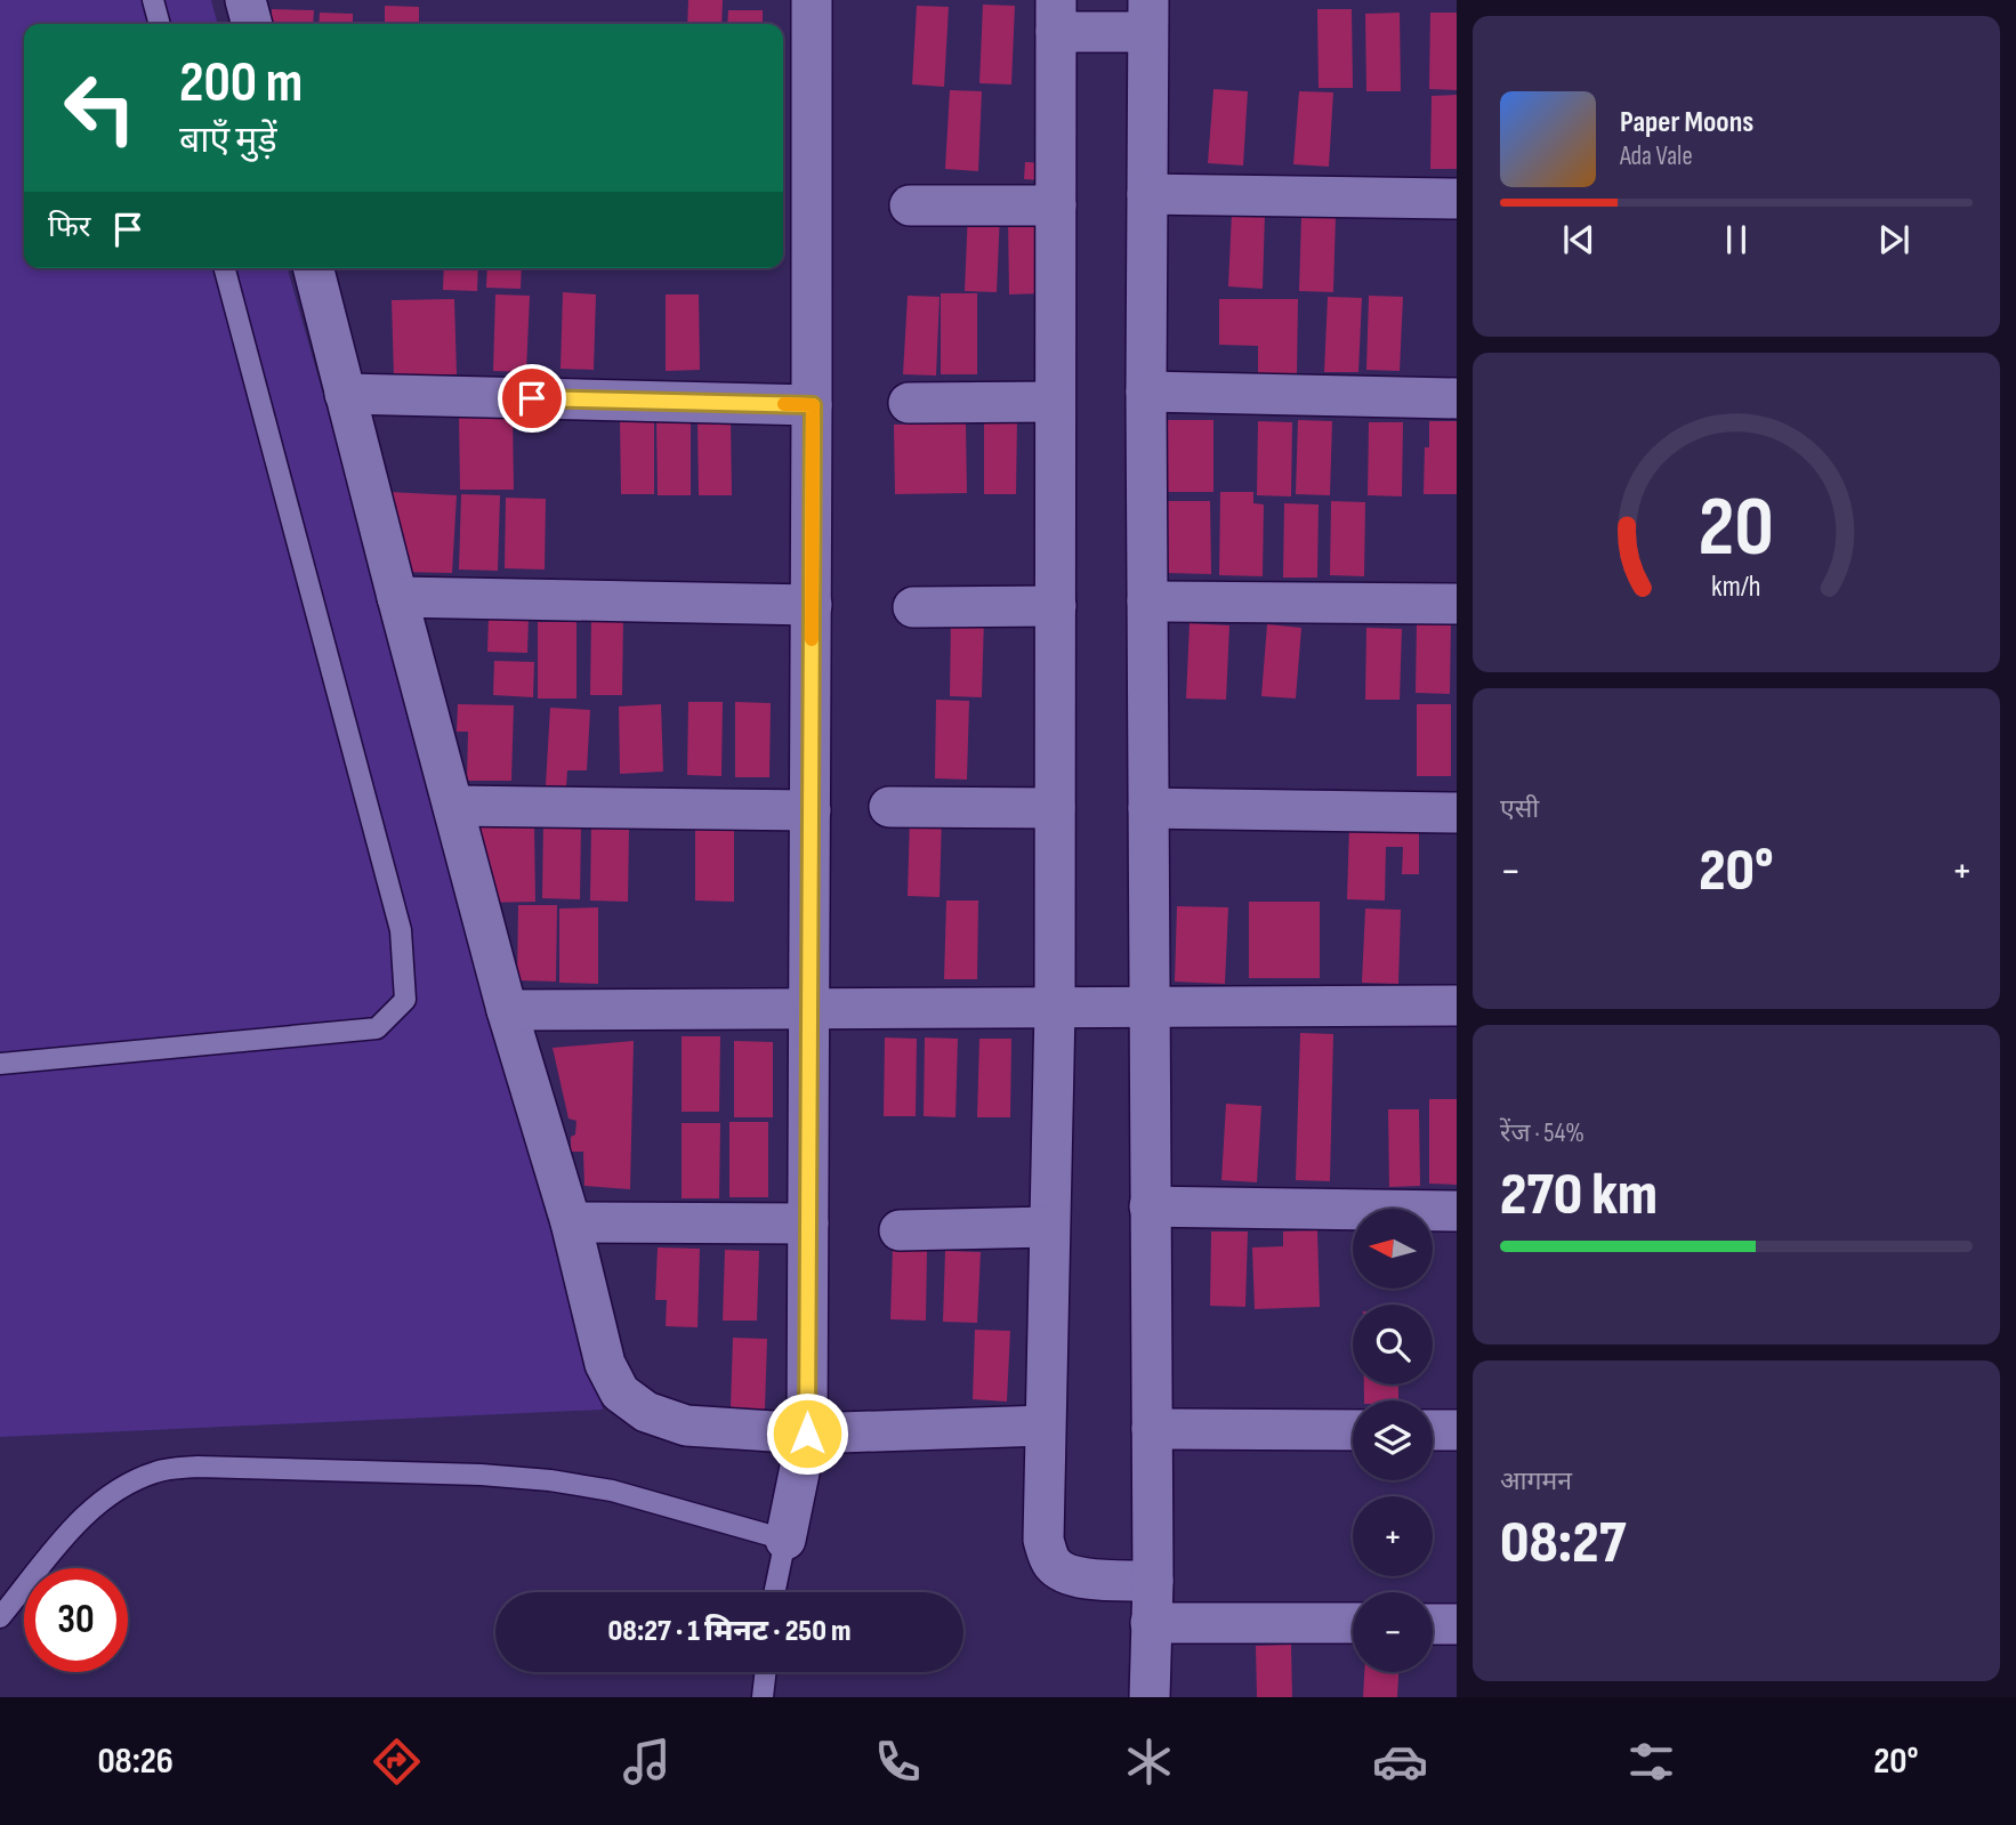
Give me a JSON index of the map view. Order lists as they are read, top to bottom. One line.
{"north":"left","page":{"turn":["200 m","बाएँ मुड़ें"],"song":["Paper Moons","Ada Vale"],"then":"फिर","tile":["एसी",["रेंज · 54%","270 km"],["आगमन","08:27"]],"heat":["−","20°","+"],"map_buttons":["+","−"],"limit":"30","trip":"08:27 · 1 मिनट · 250 m","tabs":["08:26","20°"],"gauge":["20","km/h"]}}
